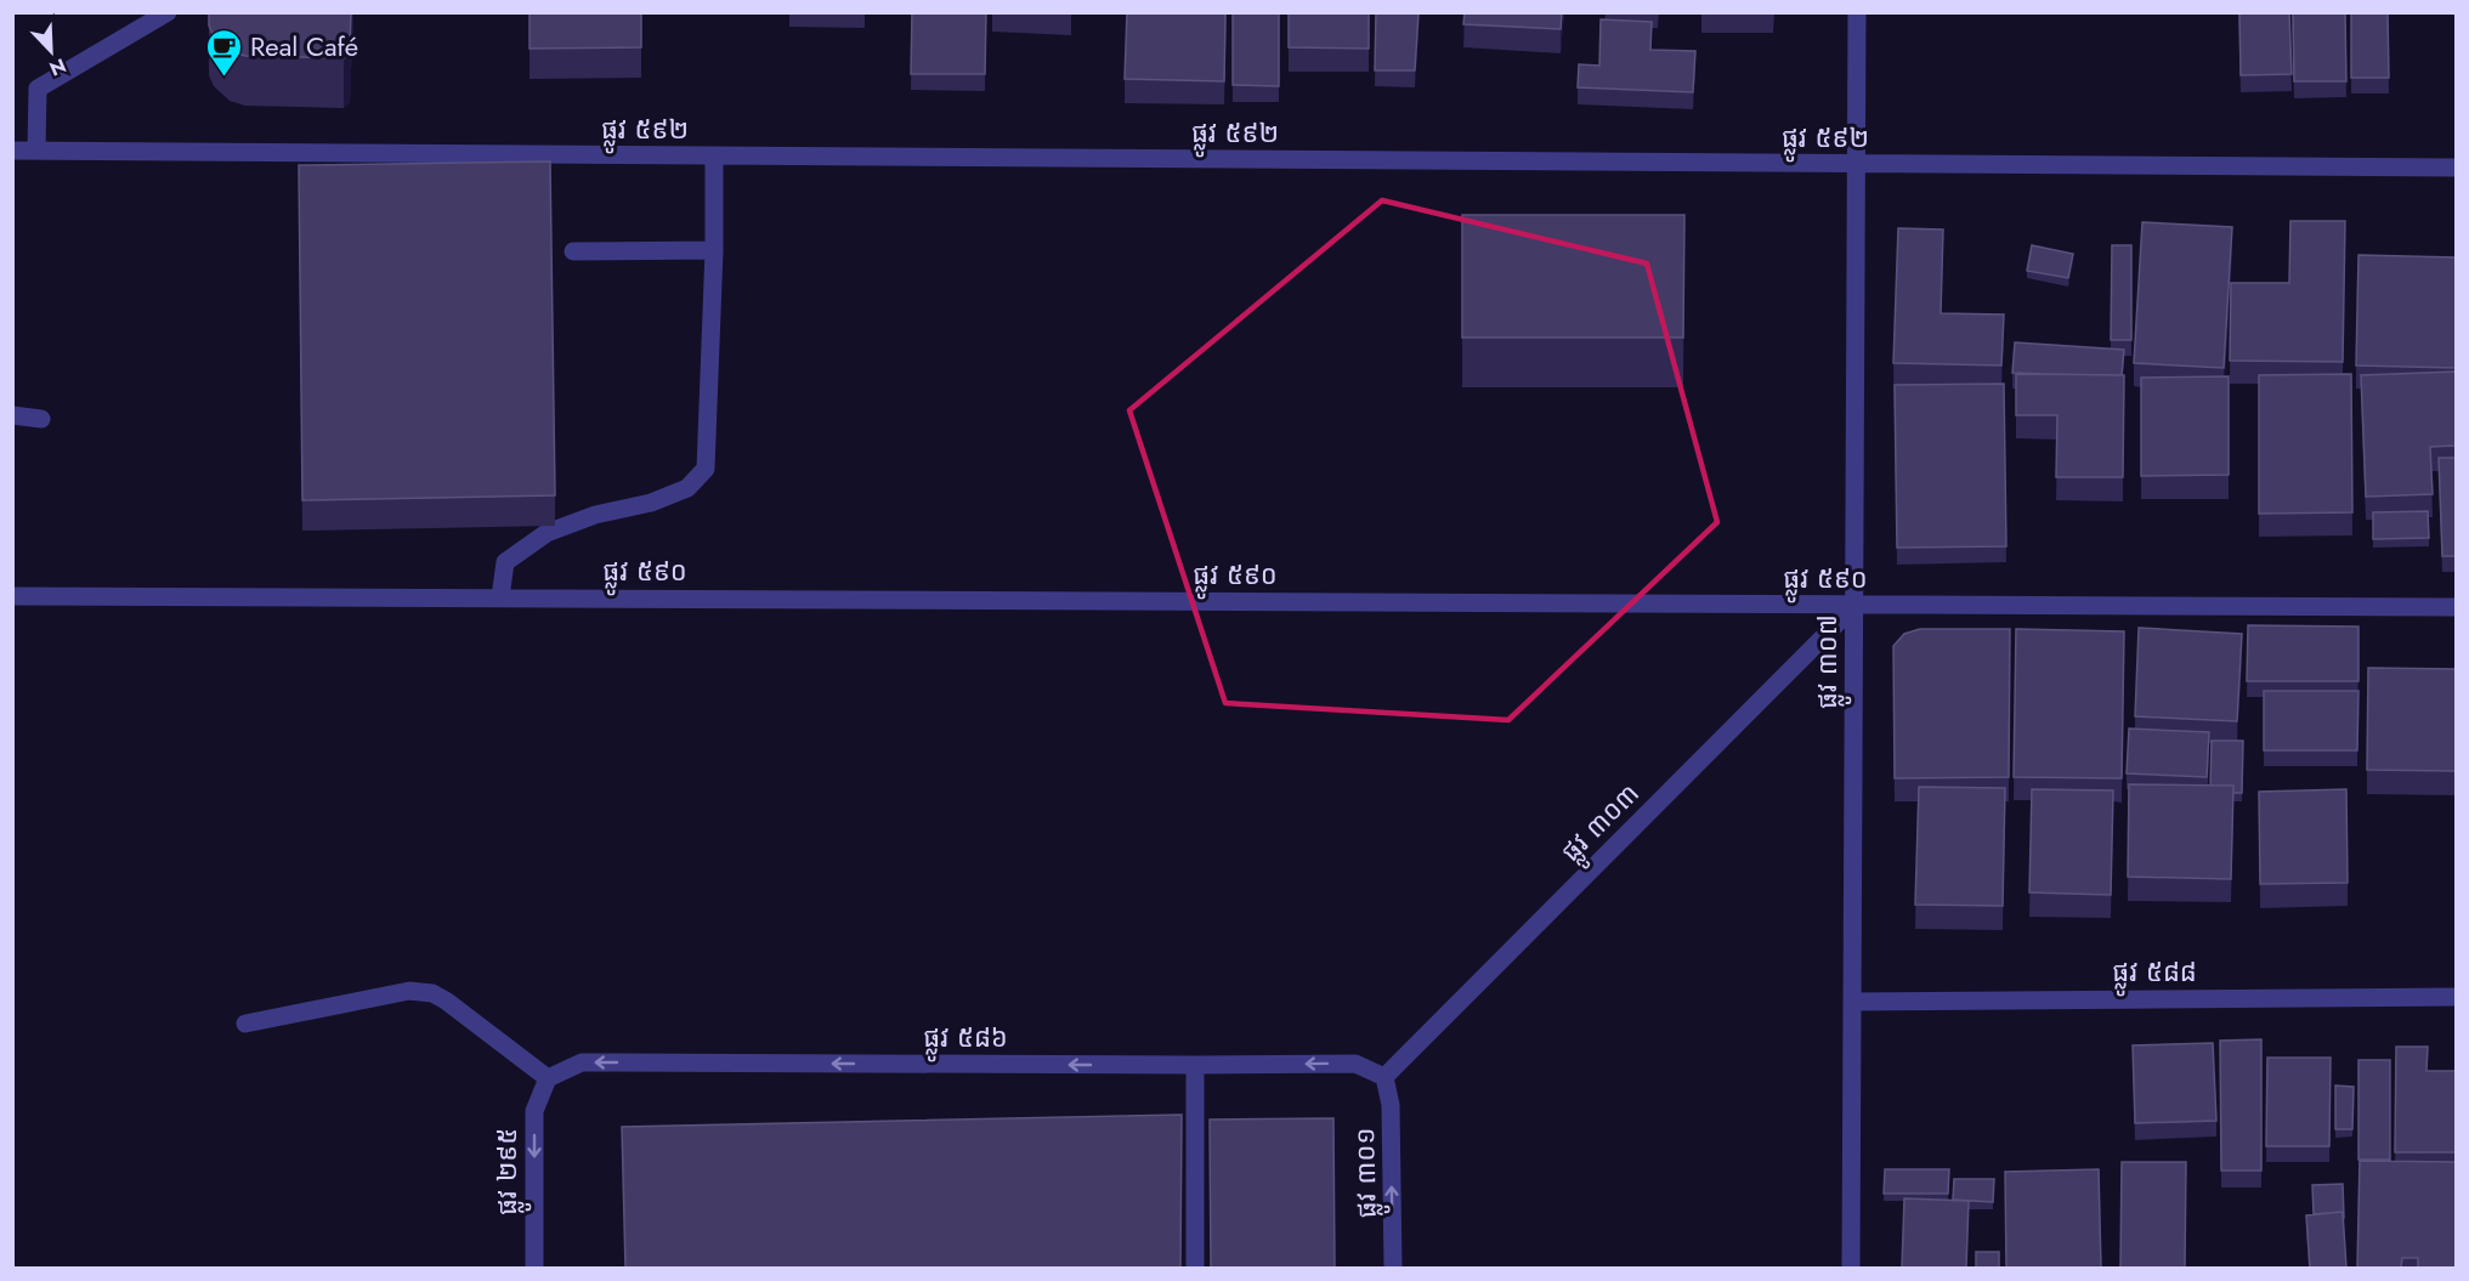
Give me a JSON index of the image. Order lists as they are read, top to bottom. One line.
{"streets":{"street":["ផ្លូវ ៥៩២","ផ្លូវ ៥៩០","ផ្លូវ ៣០៧","ផ្លូវ ៣០៣","ផ្លូវ ៥៨៨","ផ្លូវ ៥៨៦","ផ្លូវ ២៩៥","ផ្លូវ ៣០១"]},"crossings":[["ផ្លូវ ៥៩២","ផ្លូវ ៣០៧"],["ផ្លូវ ៥៩០","ផ្លូវ ៣០៧"],["ផ្លូវ ៥៩០","ផ្លូវ ៣០៣"],["ផ្លូវ ៣០៧","ផ្លូវ ៣០៣"],["ផ្លូវ ៣០៧","ផ្លូវ ៥៨៨"],["ផ្លូវ ៣០៣","ផ្លូវ ៥៨៦"],["ផ្លូវ ៣០៣","ផ្លូវ ៣០១"],["ផ្លូវ ៥៨៦","ផ្លូវ ២៩៥"],["ផ្លូវ ៥៨៦","ផ្លូវ ៣០១"]],"one_way":["ផ្លូវ ៥៨៦","ផ្លូវ ២៩៥","ផ្លូវ ៣០១"],"places":{"cafe":["Real Café"]},"north":"bottom right"}
